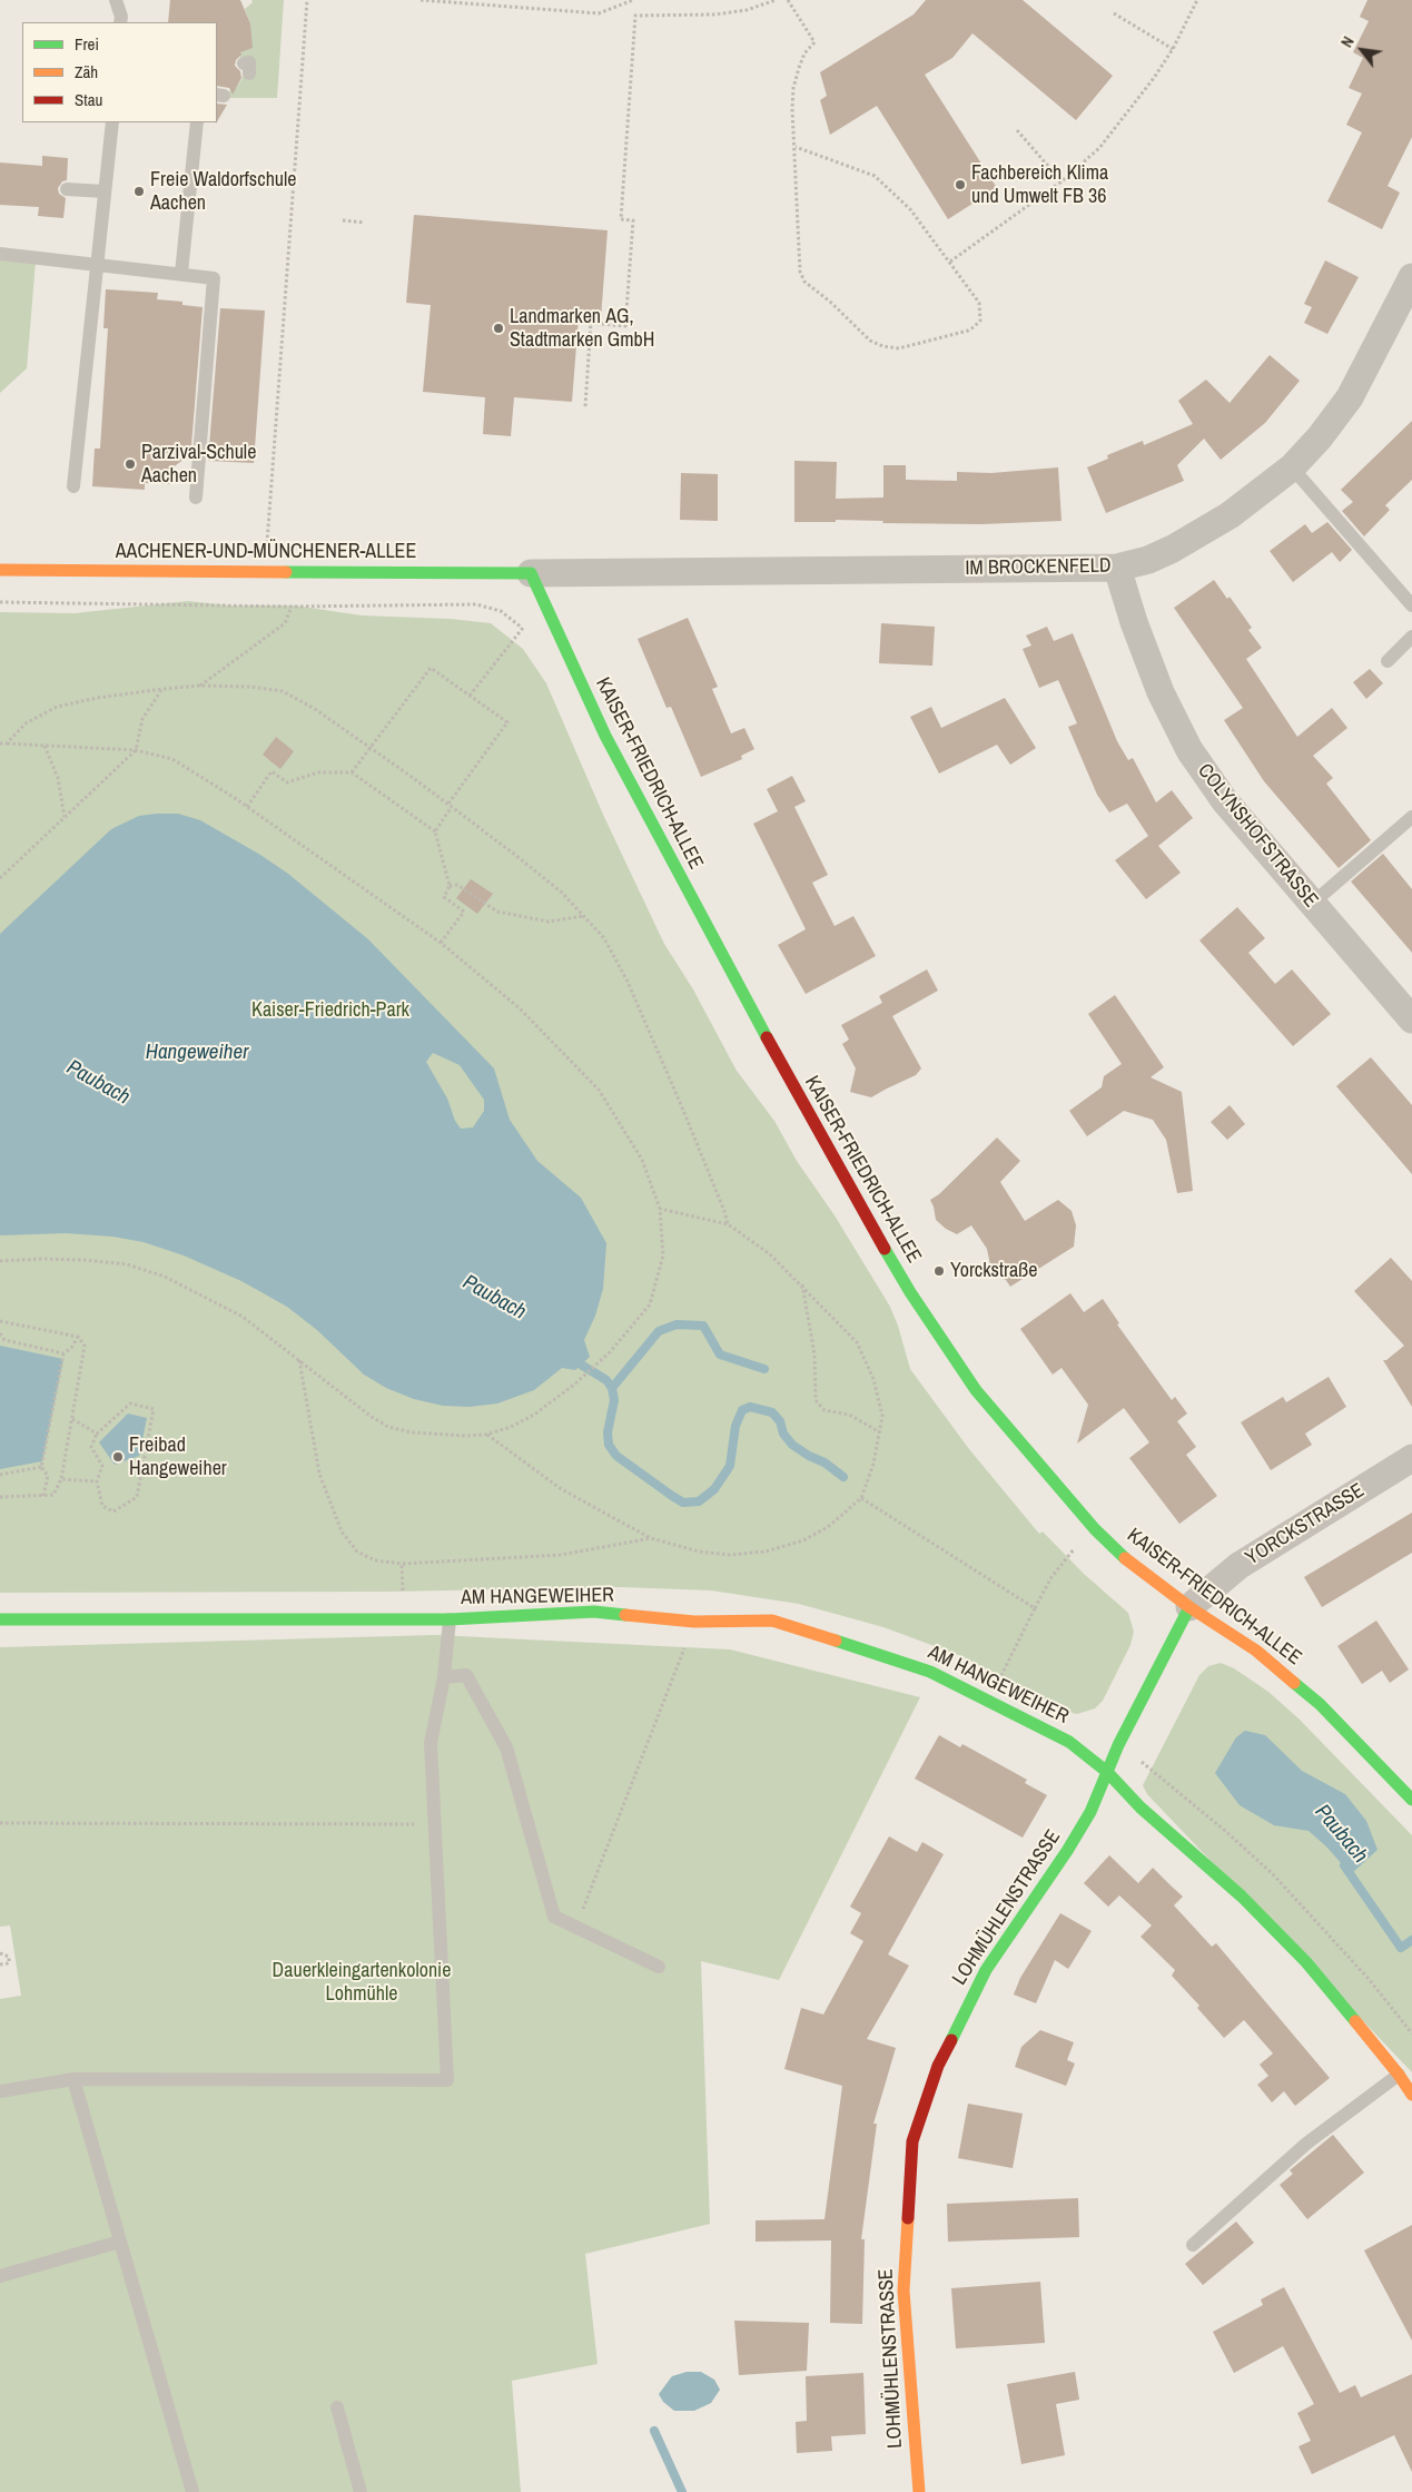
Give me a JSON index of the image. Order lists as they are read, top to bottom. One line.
{"streets":{"street":["AACHENER-UND-MÜNCHENER-ALLEE","IM BROCKENFELD","KAISER-FRIEDRICH-ALLEE","COLYNSHOFSTRASSE","YORCKSTRASSE","AM HANGEWEIHER","LOHMÜHLENSTRASSE"]},"crossings":[["AACHENER-UND-MÜNCHENER-ALLEE","IM BROCKENFELD"],["AACHENER-UND-MÜNCHENER-ALLEE","KAISER-FRIEDRICH-ALLEE"],["IM BROCKENFELD","KAISER-FRIEDRICH-ALLEE"],["IM BROCKENFELD","COLYNSHOFSTRASSE"],["KAISER-FRIEDRICH-ALLEE","YORCKSTRASSE"],["YORCKSTRASSE","AM HANGEWEIHER"],["YORCKSTRASSE","LOHMÜHLENSTRASSE"],["AM HANGEWEIHER","LOHMÜHLENSTRASSE"]],"water":["Hangeweiher","Paubach"],"parks":["Kaiser-Friedrich-Park","Dauerkleingartenkolonie Lohmühle"],"places":["Fachbereich Klima und Umwelt FB 36","Freie Waldorfschule Aachen","Landmarken AG, Stadtmarken GmbH","Parzival-Schule Aachen","Yorckstraße","Freibad Hangeweiher"],"legend":["Frei","Zäh","Stau"],"north":"top left"}
